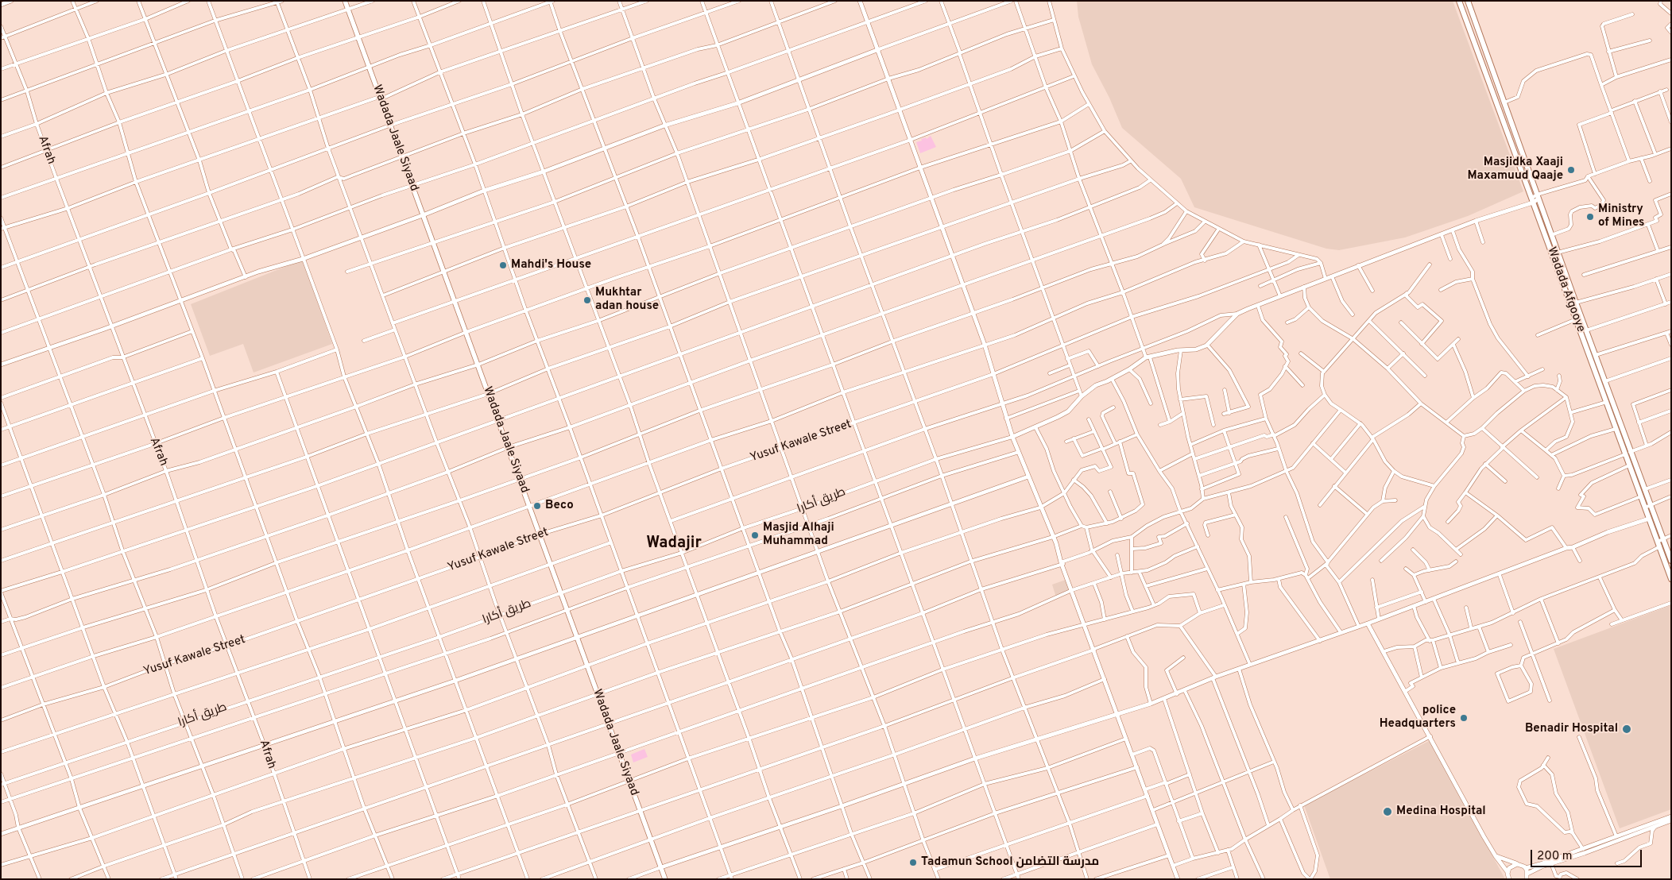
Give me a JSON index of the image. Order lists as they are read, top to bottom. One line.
{"streets":{"highway":["Wadada Afgooye"],"main road":["Wadada Jaale Siyaad"],"street":["Afrah","Yusuf Kawale Street","طريق أكارا"]},"crossings":[["Wadada Jaale Siyaad","Yusuf Kawale Street"],["Wadada Jaale Siyaad","طريق أكارا"],["Afrah","Yusuf Kawale Street"],["Afrah","طريق أكارا"]],"districts":["Wadajir"],"places":["Masjidka Xaaji Maxamuud Qaaje","Ministry of Mines","Mahdi's House","Mukhtar adan house","Beco","Masjid Alhaji Muhammad","police Headquarters","Benadir Hospital","Medina Hospital","Tadamun School مدرسة التضامن"],"scale_bar":"200 m"}
